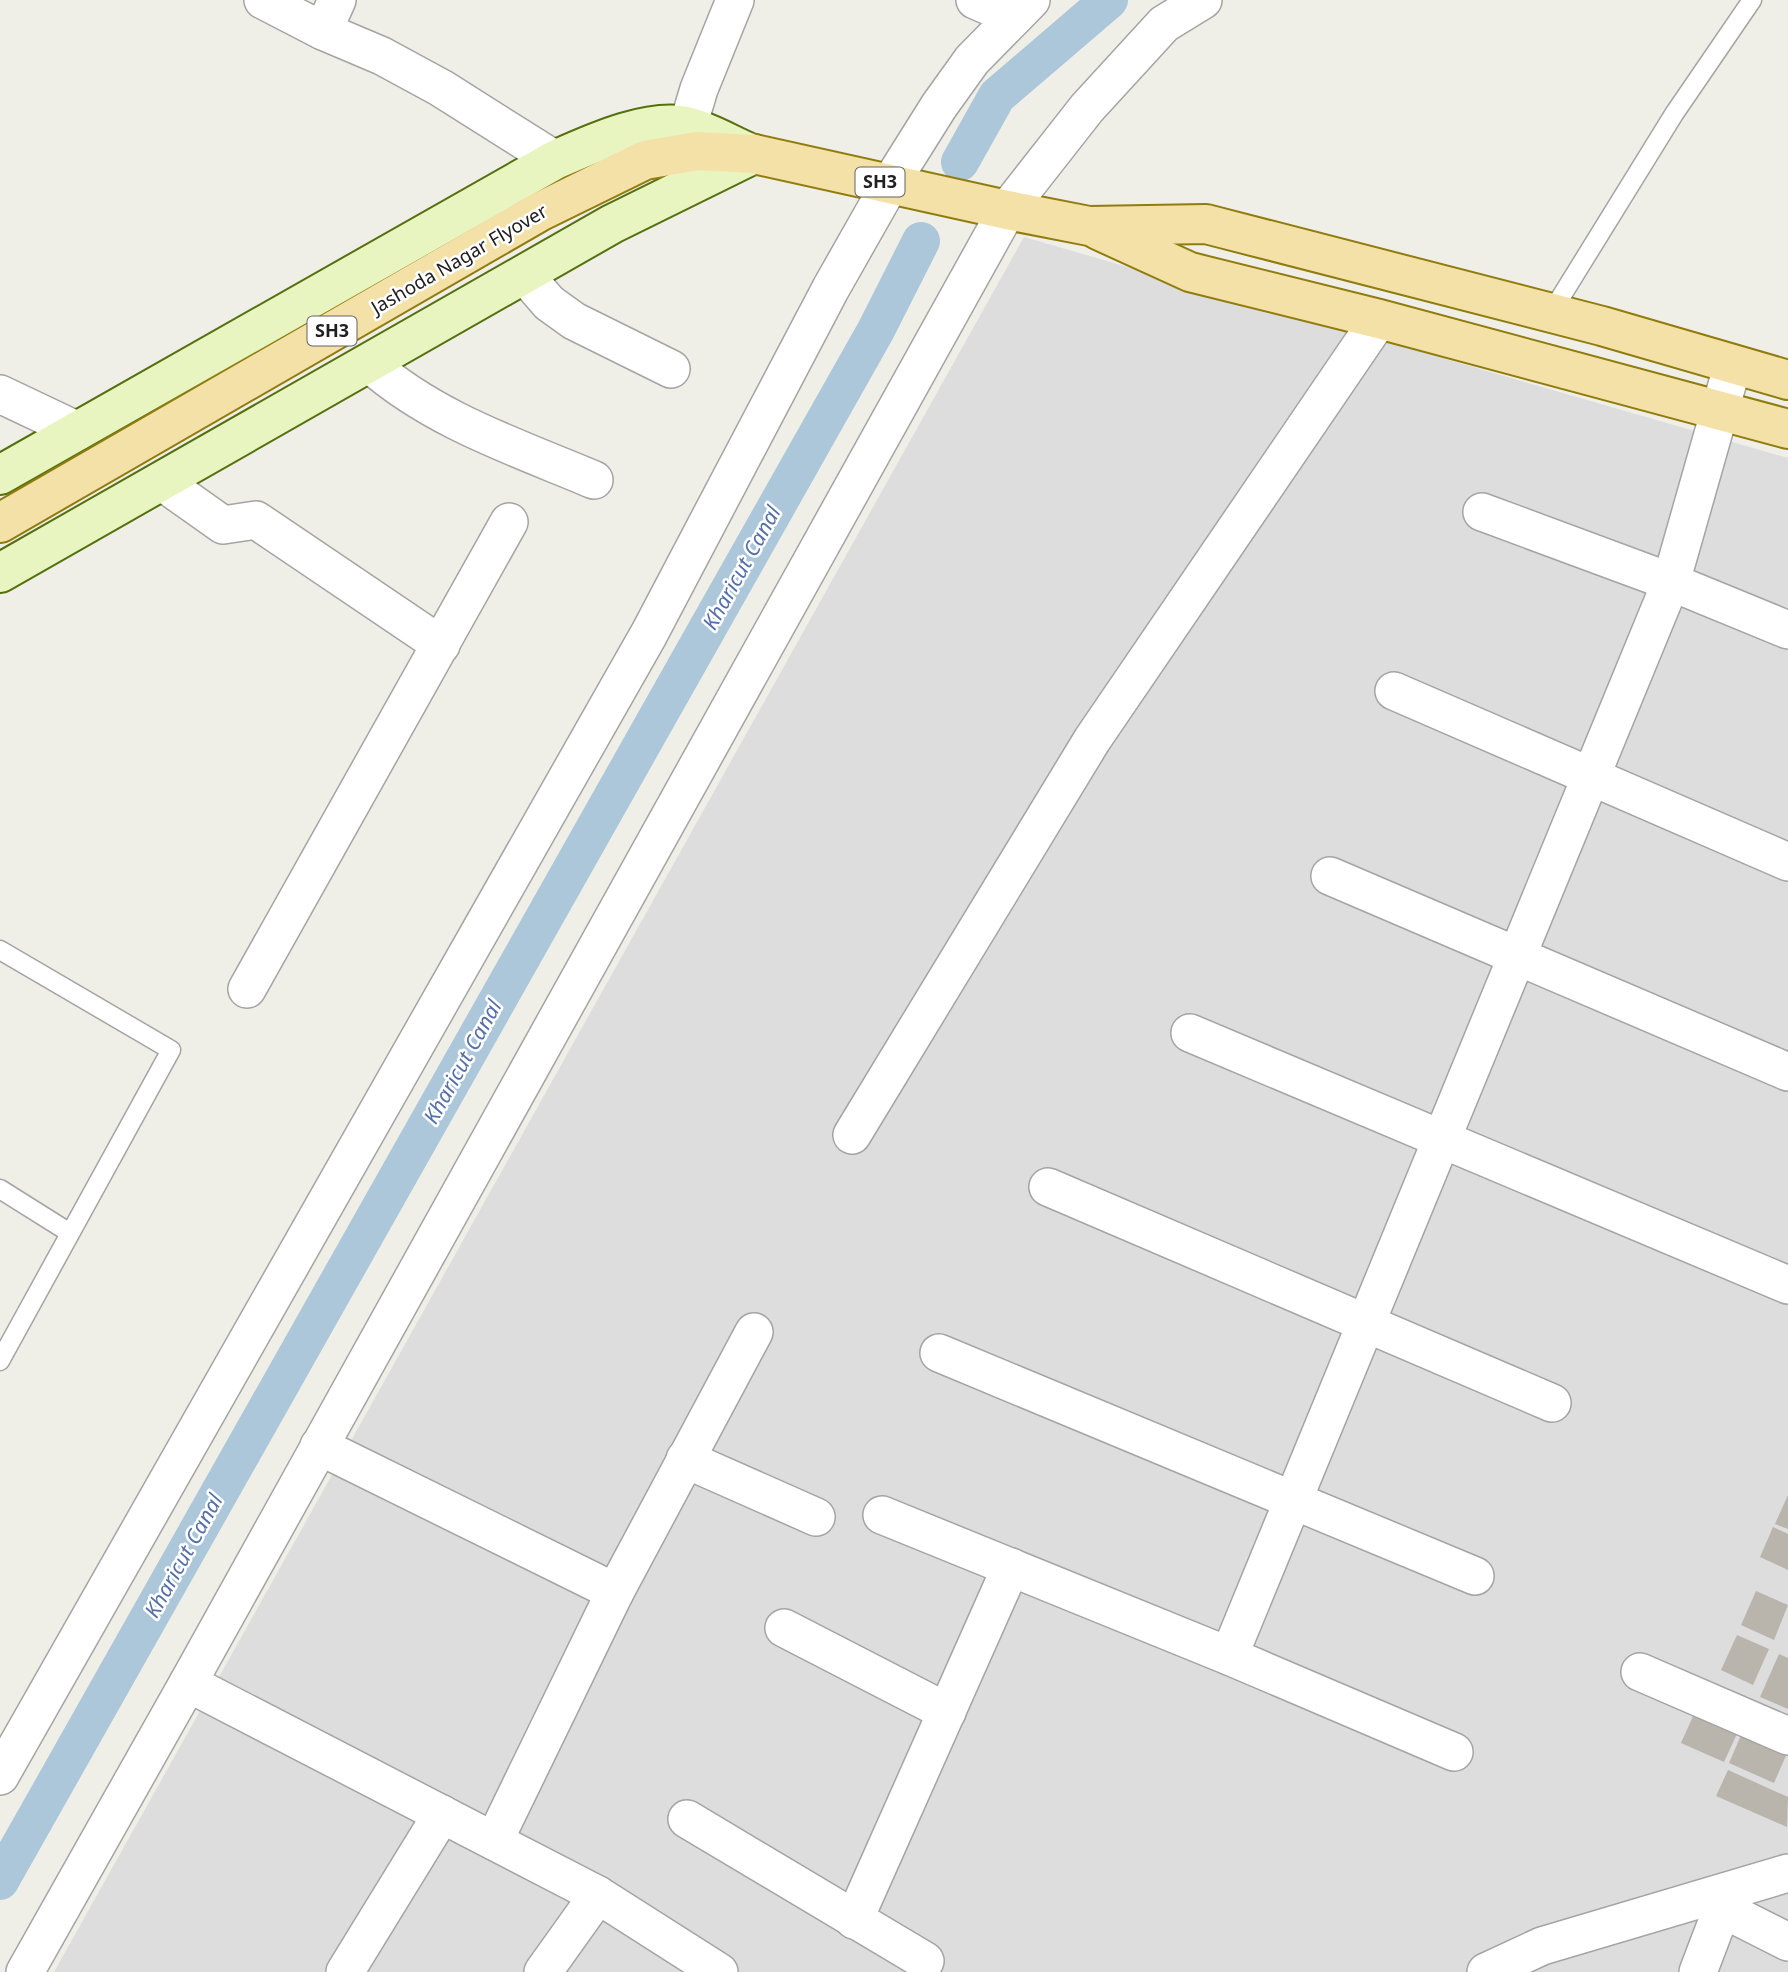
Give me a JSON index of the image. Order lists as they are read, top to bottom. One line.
{"streets":{"main road":["SH3","Jashoda Nagar Flyover"]},"crossings":[["SH3","Jashoda Nagar Flyover"]],"water":["Kharicut Canal"]}
